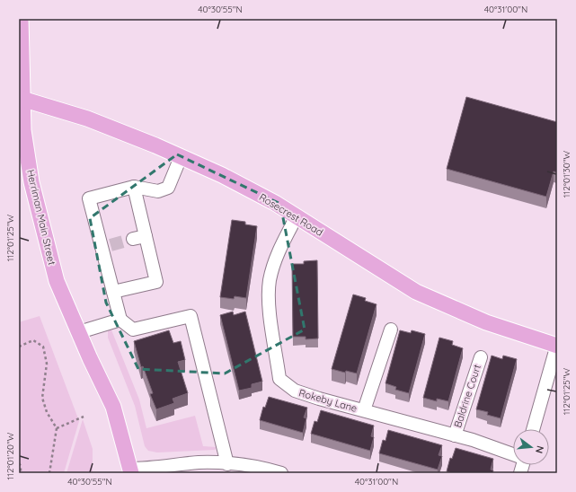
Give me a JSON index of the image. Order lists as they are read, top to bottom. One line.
{"streets":{"main road":["Rosecrest Road","Herriman Main Street"],"street":["Baldrine Court","Rokeby Lane"]},"crossings":[["Rosecrest Road","Herriman Main Street"],["Rosecrest Road","Rokeby Lane"],["Baldrine Court","Rokeby Lane"]],"north":"right","coordinates":["40°30'55\"N","40°31'00\"N","112°01'30\"W","112°01'25\"W","112°01'20\"W"]}
